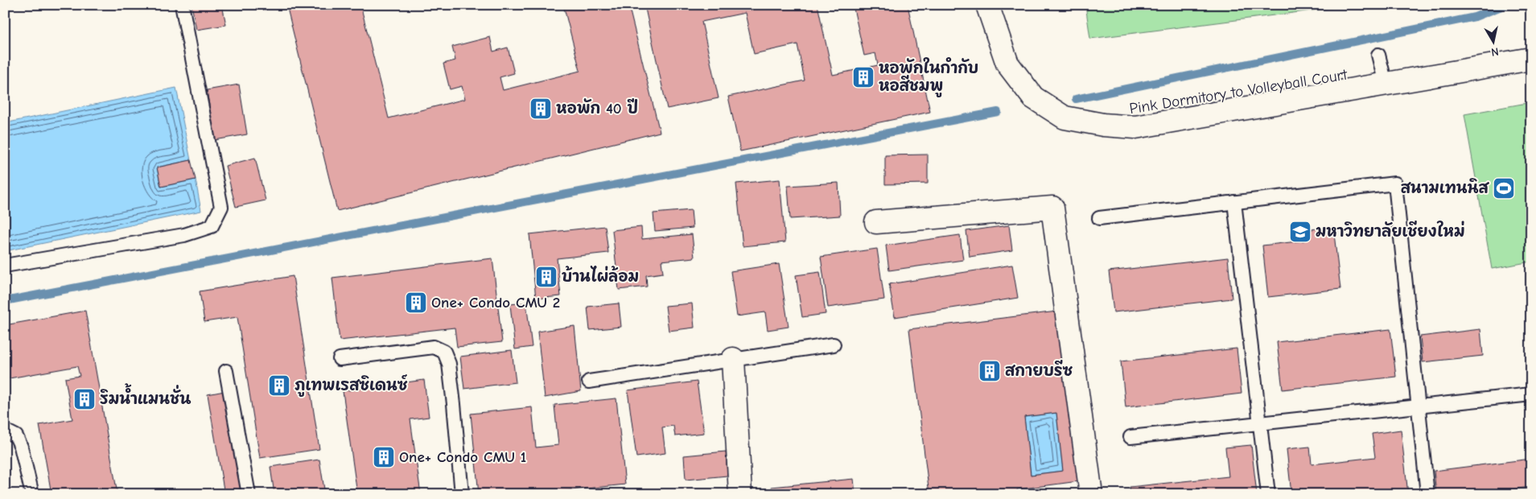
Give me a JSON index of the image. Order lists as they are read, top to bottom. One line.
{"streets":{"lane":["Pink Dormitory to Volleyball Court"]},"places":{"building":["หอพักในกำกับ หอสีชมพู","หอพัก 40 ปี","บ้านไผ่ล้อม","One+ Condo CMU 2","สกายบรีซ","ภูเทพเรสซิเดนซ์","ริมน้ำแมนชั่น","One+ Condo CMU 1"],"sports":["สนามเทนนิส"],"school or university":["มหาวิทยาลัยเชียงใหม่"]},"north":"bottom"}
